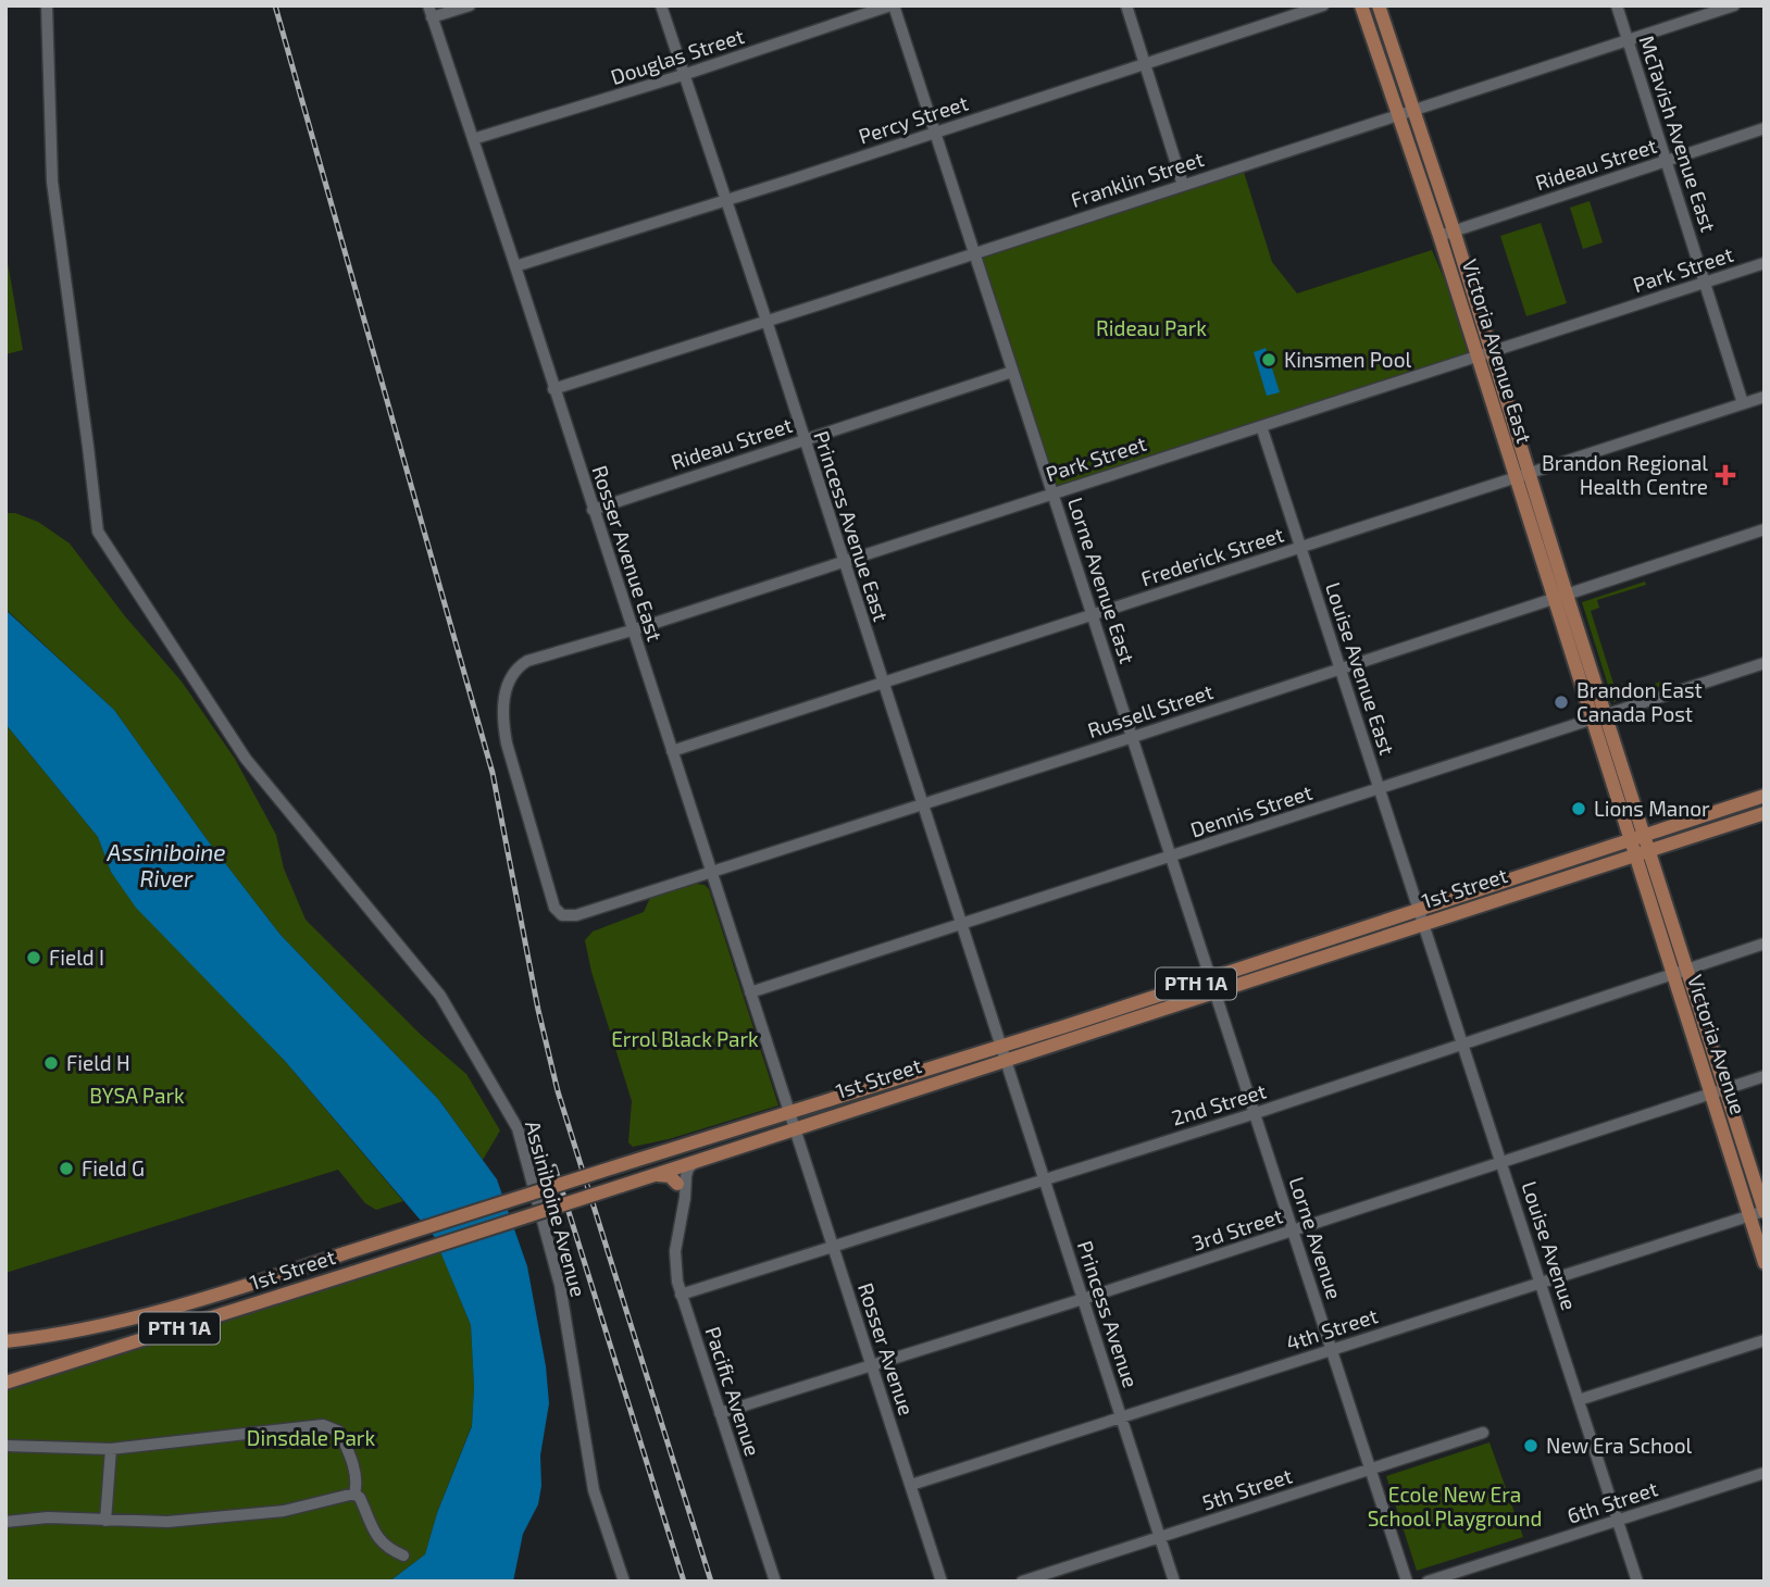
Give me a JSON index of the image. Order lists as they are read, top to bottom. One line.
{"streets":{"main road":["Victoria Avenue East","1st Street","PTH 1A","Victoria Avenue"],"street":["Douglas Street","Percy Street","McTavish Avenue East","Rideau Street","Franklin Street","Park Street","Princess Avenue East","Rosser Avenue East","Frederick Street","Lorne Avenue East","Louise Avenue East","Russell Street","Dennis Street","2nd Street","Assiniboine Avenue","3rd Street","Lorne Avenue","Louise Avenue","Princess Avenue","4th Street","Rosser Avenue","Pacific Avenue","5th Street","6th Street"]},"crossings":[["Douglas Street","Princess Avenue East"],["Douglas Street","Rosser Avenue East"],["Douglas Street","Lorne Avenue East"],["Percy Street","Princess Avenue East"],["Percy Street","Rosser Avenue East"],["Percy Street","Lorne Avenue East"],["McTavish Avenue East","Rideau Street"],["McTavish Avenue East","Franklin Street"],["McTavish Avenue East","Park Street"],["McTavish Avenue East","Frederick Street"],["Rideau Street","Victoria Avenue East"],["Rideau Street","Princess Avenue East"],["Rideau Street","Rosser Avenue East"],["Rideau Street","Lorne Avenue East"],["Franklin Street","Victoria Avenue East"],["Franklin Street","Princess Avenue East"],["Franklin Street","Rosser Avenue East"],["Franklin Street","Lorne Avenue East"],["Park Street","Victoria Avenue East"],["Park Street","Princess Avenue East"],["Park Street","Rosser Avenue East"],["Park Street","Lorne Avenue East"],["Park Street","Louise Avenue East"],["Park Street","Russell Street"],["Victoria Avenue East","Frederick Street"],["Victoria Avenue East","Russell Street"],["Victoria Avenue East","Dennis Street"],["Victoria Avenue East","1st Street"],["Victoria Avenue East","Victoria Avenue"],["Princess Avenue East","Frederick Street"],["Princess Avenue East","Russell Street"],["Princess Avenue East","Dennis Street"],["Princess Avenue East","1st Street"],["Princess Avenue East","Princess Avenue"],["Rosser Avenue East","Frederick Street"],["Rosser Avenue East","Russell Street"],["Rosser Avenue East","Dennis Street"],["Rosser Avenue East","1st Street"],["Rosser Avenue East","Rosser Avenue"],["Frederick Street","Lorne Avenue East"],["Frederick Street","Louise Avenue East"],["Lorne Avenue East","Russell Street"],["Lorne Avenue East","Dennis Street"],["Lorne Avenue East","1st Street"],["Lorne Avenue East","Lorne Avenue"],["Louise Avenue East","Russell Street"],["Louise Avenue East","Dennis Street"],["Louise Avenue East","1st Street"],["Louise Avenue East","Louise Avenue"],["1st Street","Victoria Avenue"],["1st Street","Lorne Avenue"],["1st Street","Louise Avenue"],["1st Street","Princess Avenue"],["1st Street","Rosser Avenue"],["1st Street","Pacific Avenue"],["Victoria Avenue","2nd Street"],["Victoria Avenue","3rd Street"],["Victoria Avenue","4th Street"],["2nd Street","Lorne Avenue"],["2nd Street","Louise Avenue"],["2nd Street","Princess Avenue"],["2nd Street","Rosser Avenue"],["2nd Street","Pacific Avenue"],["3rd Street","Lorne Avenue"],["3rd Street","Louise Avenue"],["3rd Street","Princess Avenue"],["3rd Street","Rosser Avenue"],["3rd Street","Pacific Avenue"],["Lorne Avenue","4th Street"],["Lorne Avenue","5th Street"],["Louise Avenue","4th Street"],["Louise Avenue","6th Street"],["Princess Avenue","4th Street"],["Princess Avenue","5th Street"],["4th Street","Rosser Avenue"]],"water":["Assiniboine River"],"parks":["Rideau Park","Errol Black Park","BYSA Park","Dinsdale Park","Ecole New Era School Playground"],"places":{"other":["Kinsmen Pool","Brandon East Canada Post","Lions Manor","Field I","Field H","Field G","New Era School"],"health":["Brandon Regional Health Centre"]}}
